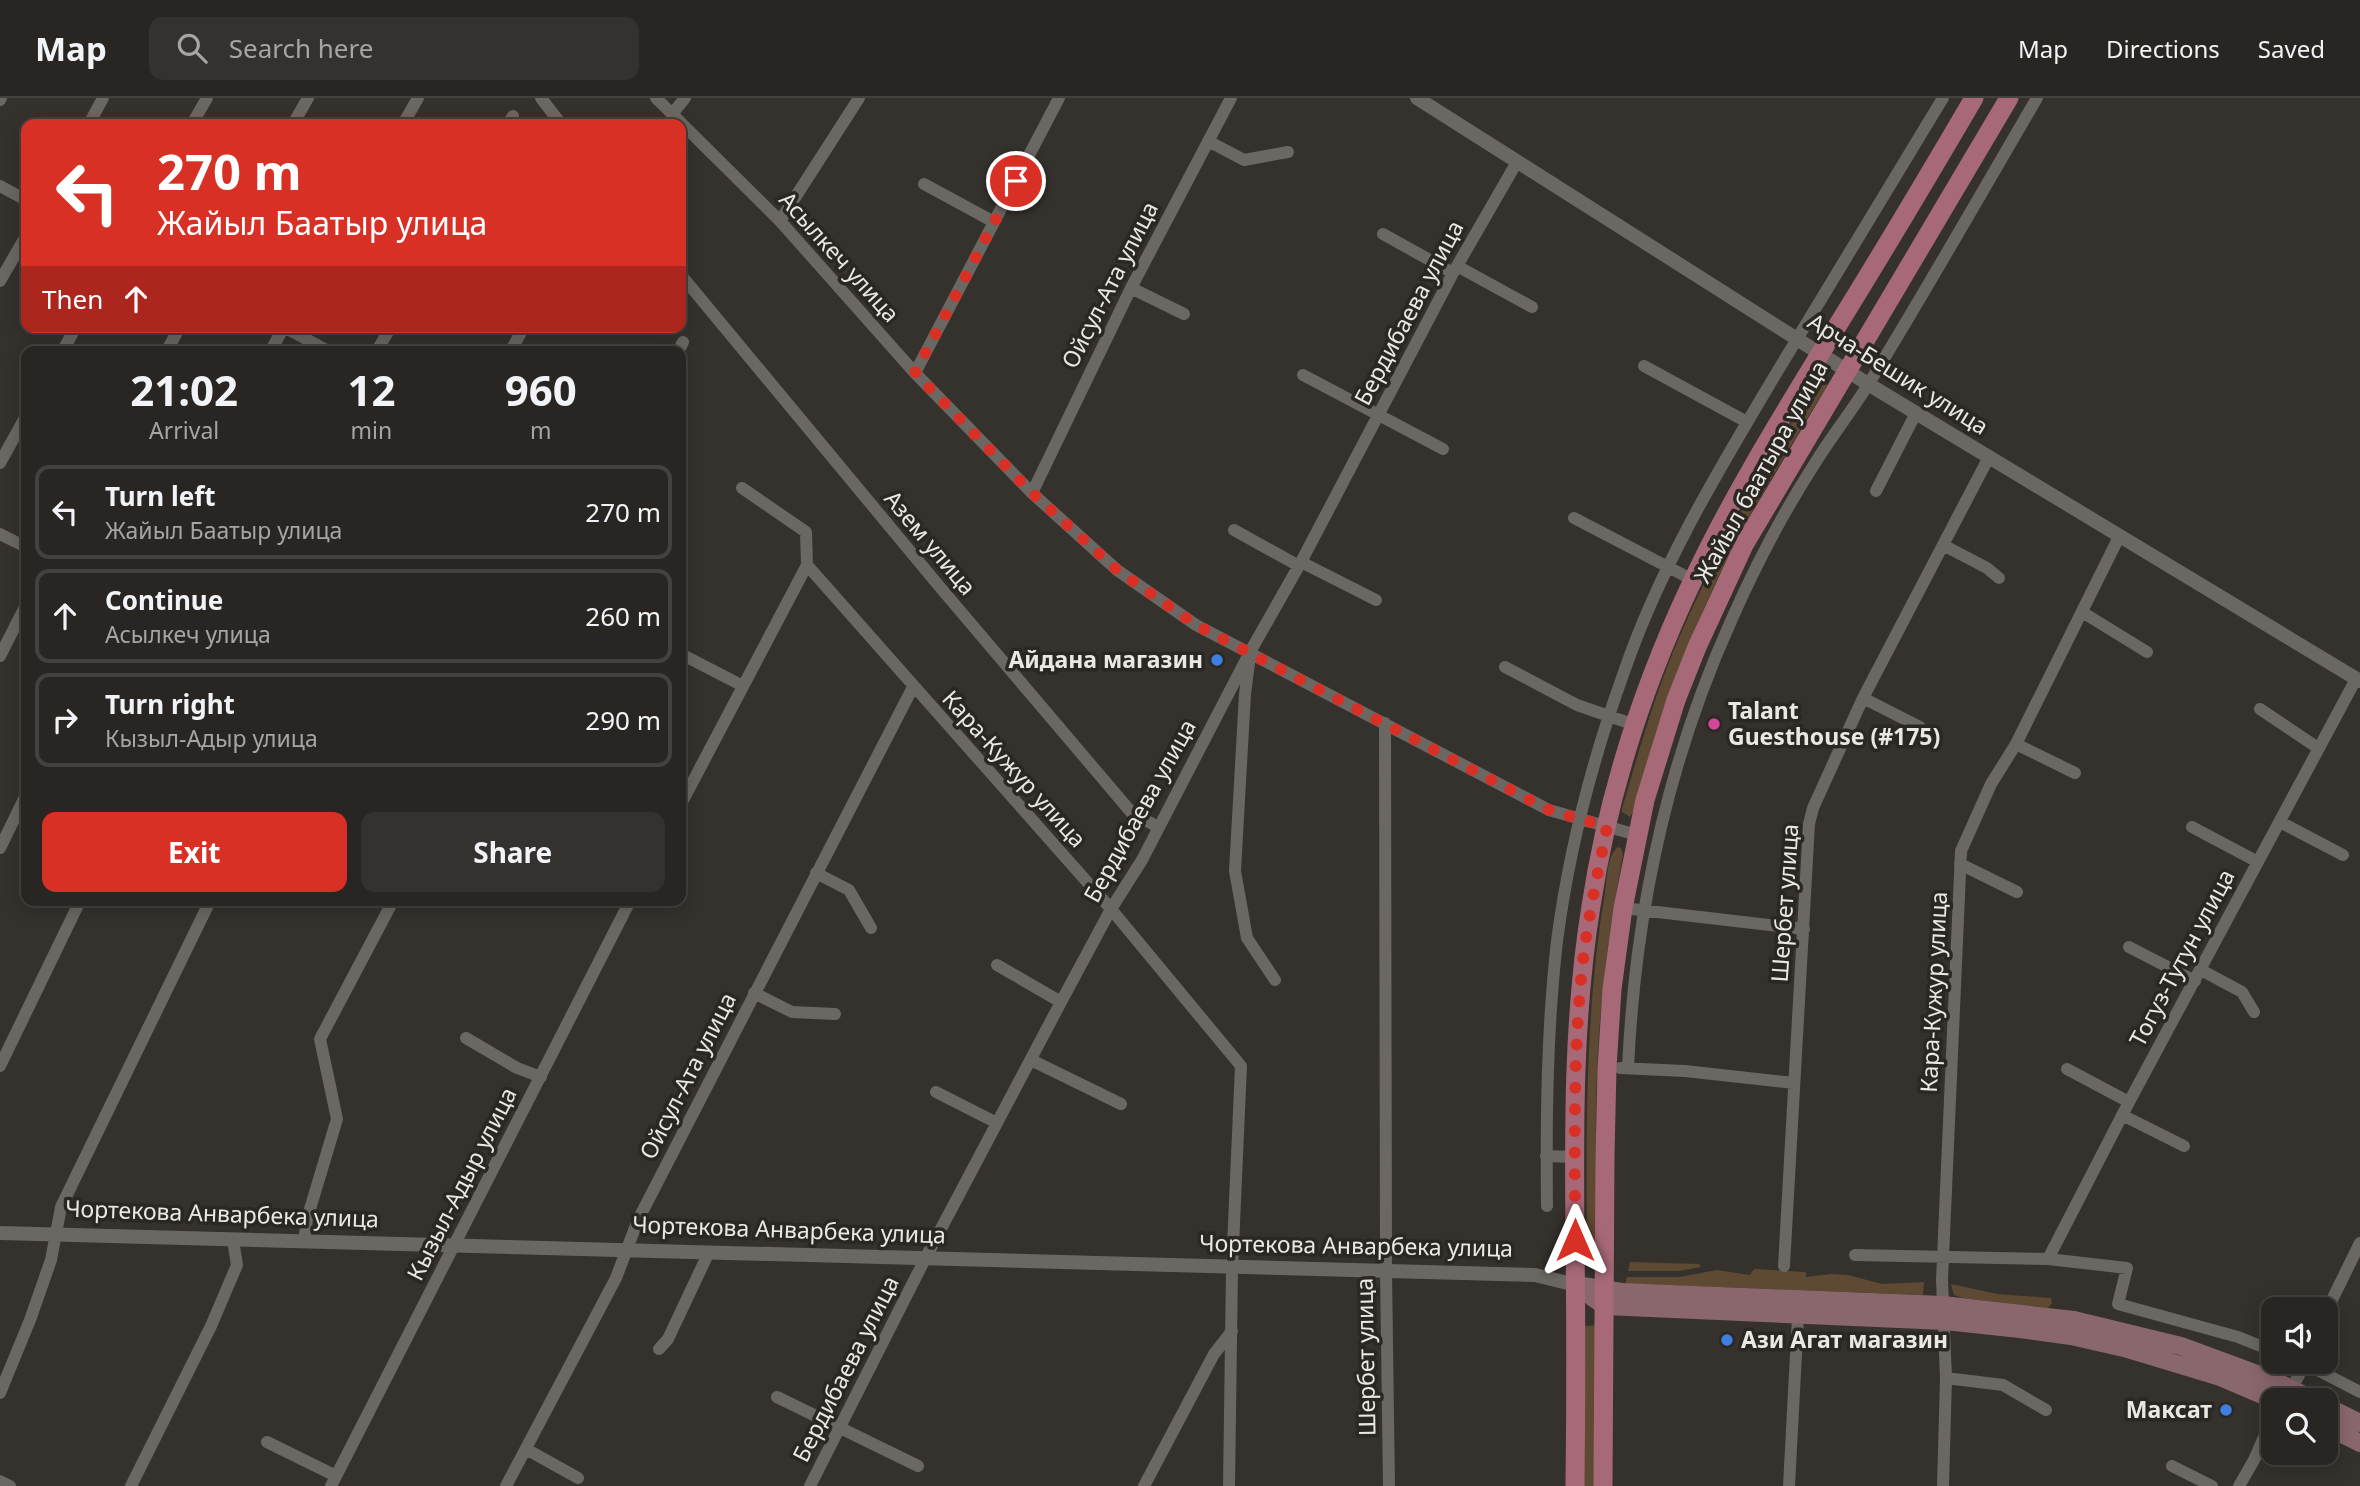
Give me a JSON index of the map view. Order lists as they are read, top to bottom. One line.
{"streets":{"main road":["Жайыл баатыра улица"],"street":["Асылкеч улица","Ойсул-Ата улица","Бердибаева улица","Арча-Бешик улица","Азем улица","Кара-Кужур улица","Шербет улица","Тогуз-Тутун улица","Кызыл-Адыр улица","Чортекова Анварбека улица"]},"crossings":[["Асылкеч улица","Ойсул-Ата улица"],["Асылкеч улица","Бердибаева улица"],["Асылкеч улица","Жайыл баатыра улица"],["Асылкеч улица","Шербет улица"],["Ойсул-Ата улица","Кара-Кужур улица"],["Ойсул-Ата улица","Чортекова Анварбека улица"],["Бердибаева улица","Арча-Бешик улица"],["Бердибаева улица","Азем улица"],["Бердибаева улица","Кара-Кужур улица"],["Бердибаева улица","Чортекова Анварбека улица"],["Арча-Бешик улица","Жайыл баатыра улица"],["Арча-Бешик улица","Кара-Кужур улица"],["Арча-Бешик улица","Шербет улица"],["Арча-Бешик улица","Тогуз-Тутун улица"],["Жайыл баатыра улица","Чортекова Анварбека улица"],["Кара-Кужур улица","Чортекова Анварбека улица"],["Шербет улица","Чортекова Анварбека улица"],["Кызыл-Адыр улица","Чортекова Анварбека улица"]],"places":["Айдана магазин","Talant Guesthouse (#175)","Ази Агат магазин","Максат"],"page":{"header":"Map","search":"Search here","nav":["Map","Directions","Saved"],"turn":["270 m","Жайыл Баатыр улица"],"then":"Then","eta":["21:02","Arrival","12","min","960","m"],"list":[{"name":"Turn left","note":"Жайыл Баатыр улица","value":"270 m"},{"name":"Continue","note":"Асылкеч улица","value":"260 m"},{"name":"Turn right","note":"Кызыл-Адыр улица","value":"290 m"}],"buttons":["Exit","Share"]}}
